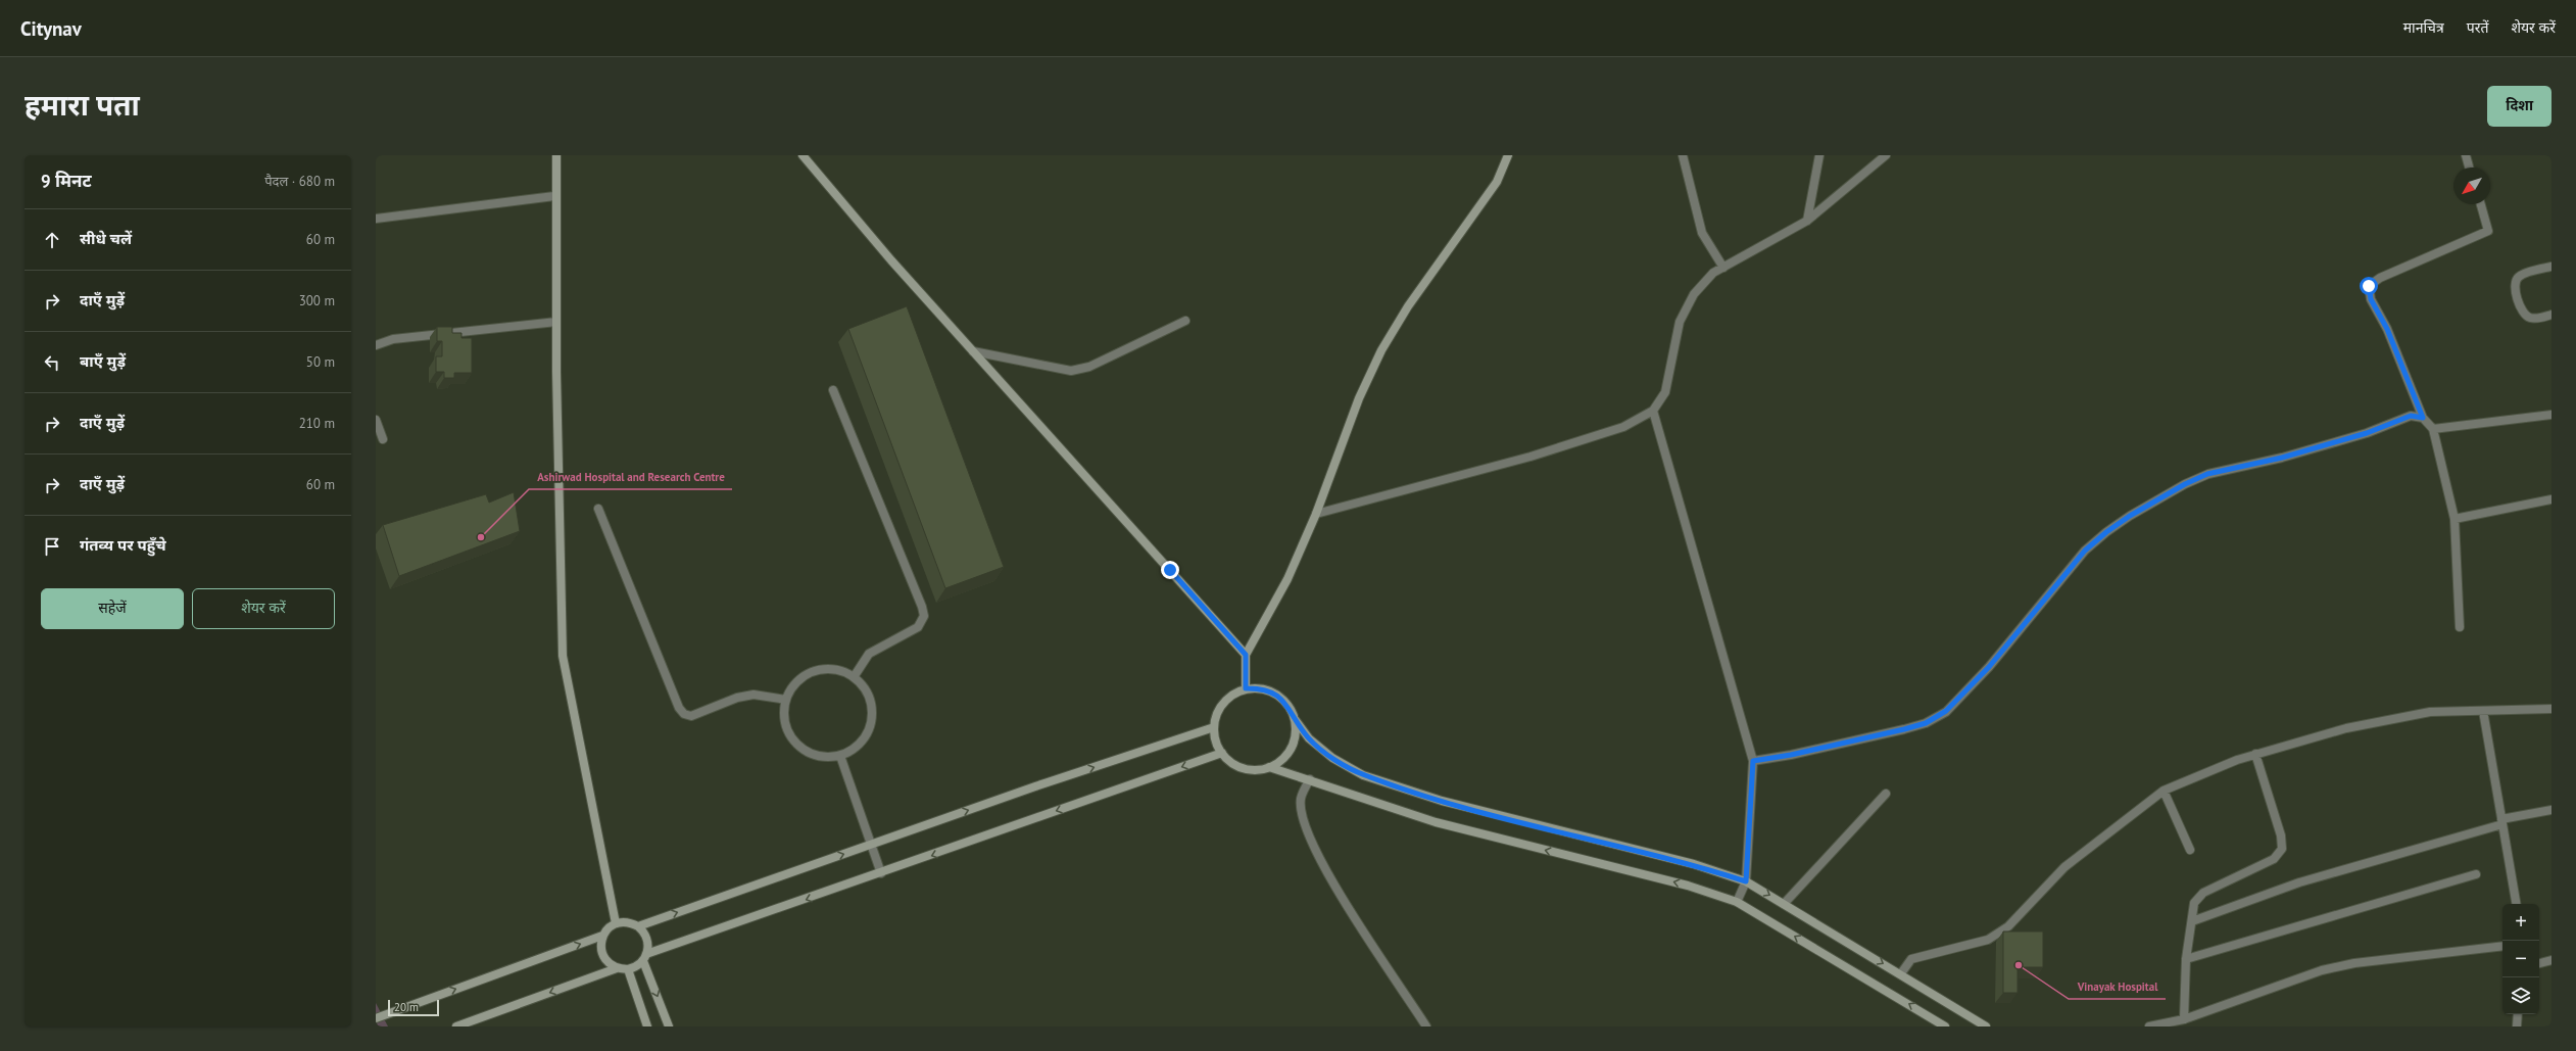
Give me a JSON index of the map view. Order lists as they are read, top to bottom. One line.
{"places":["Ashirwad Hospital and Research Centre","Vinayak Hospital"],"scale_bar":"20 m","north":"bottom left","page":{"header":"Citynav","nav":["मानचित्र","परतें","शेयर करें"],"title":"हमारा पता","buttons":["दिशा",["सहेजें","शेयर करें"]],"heading":["9 मिनट","पैदल · 680 m"],"list":[["सीधे चलें","60 m"],["दाएँ मुड़ें","300 m"],["बाएँ मुड़ें","50 m"],["दाएँ मुड़ें","210 m"],["दाएँ मुड़ें","60 m"],"गंतव्य पर पहुँचे"],"map_buttons":["+","−"],"scale":"20 m"}}
